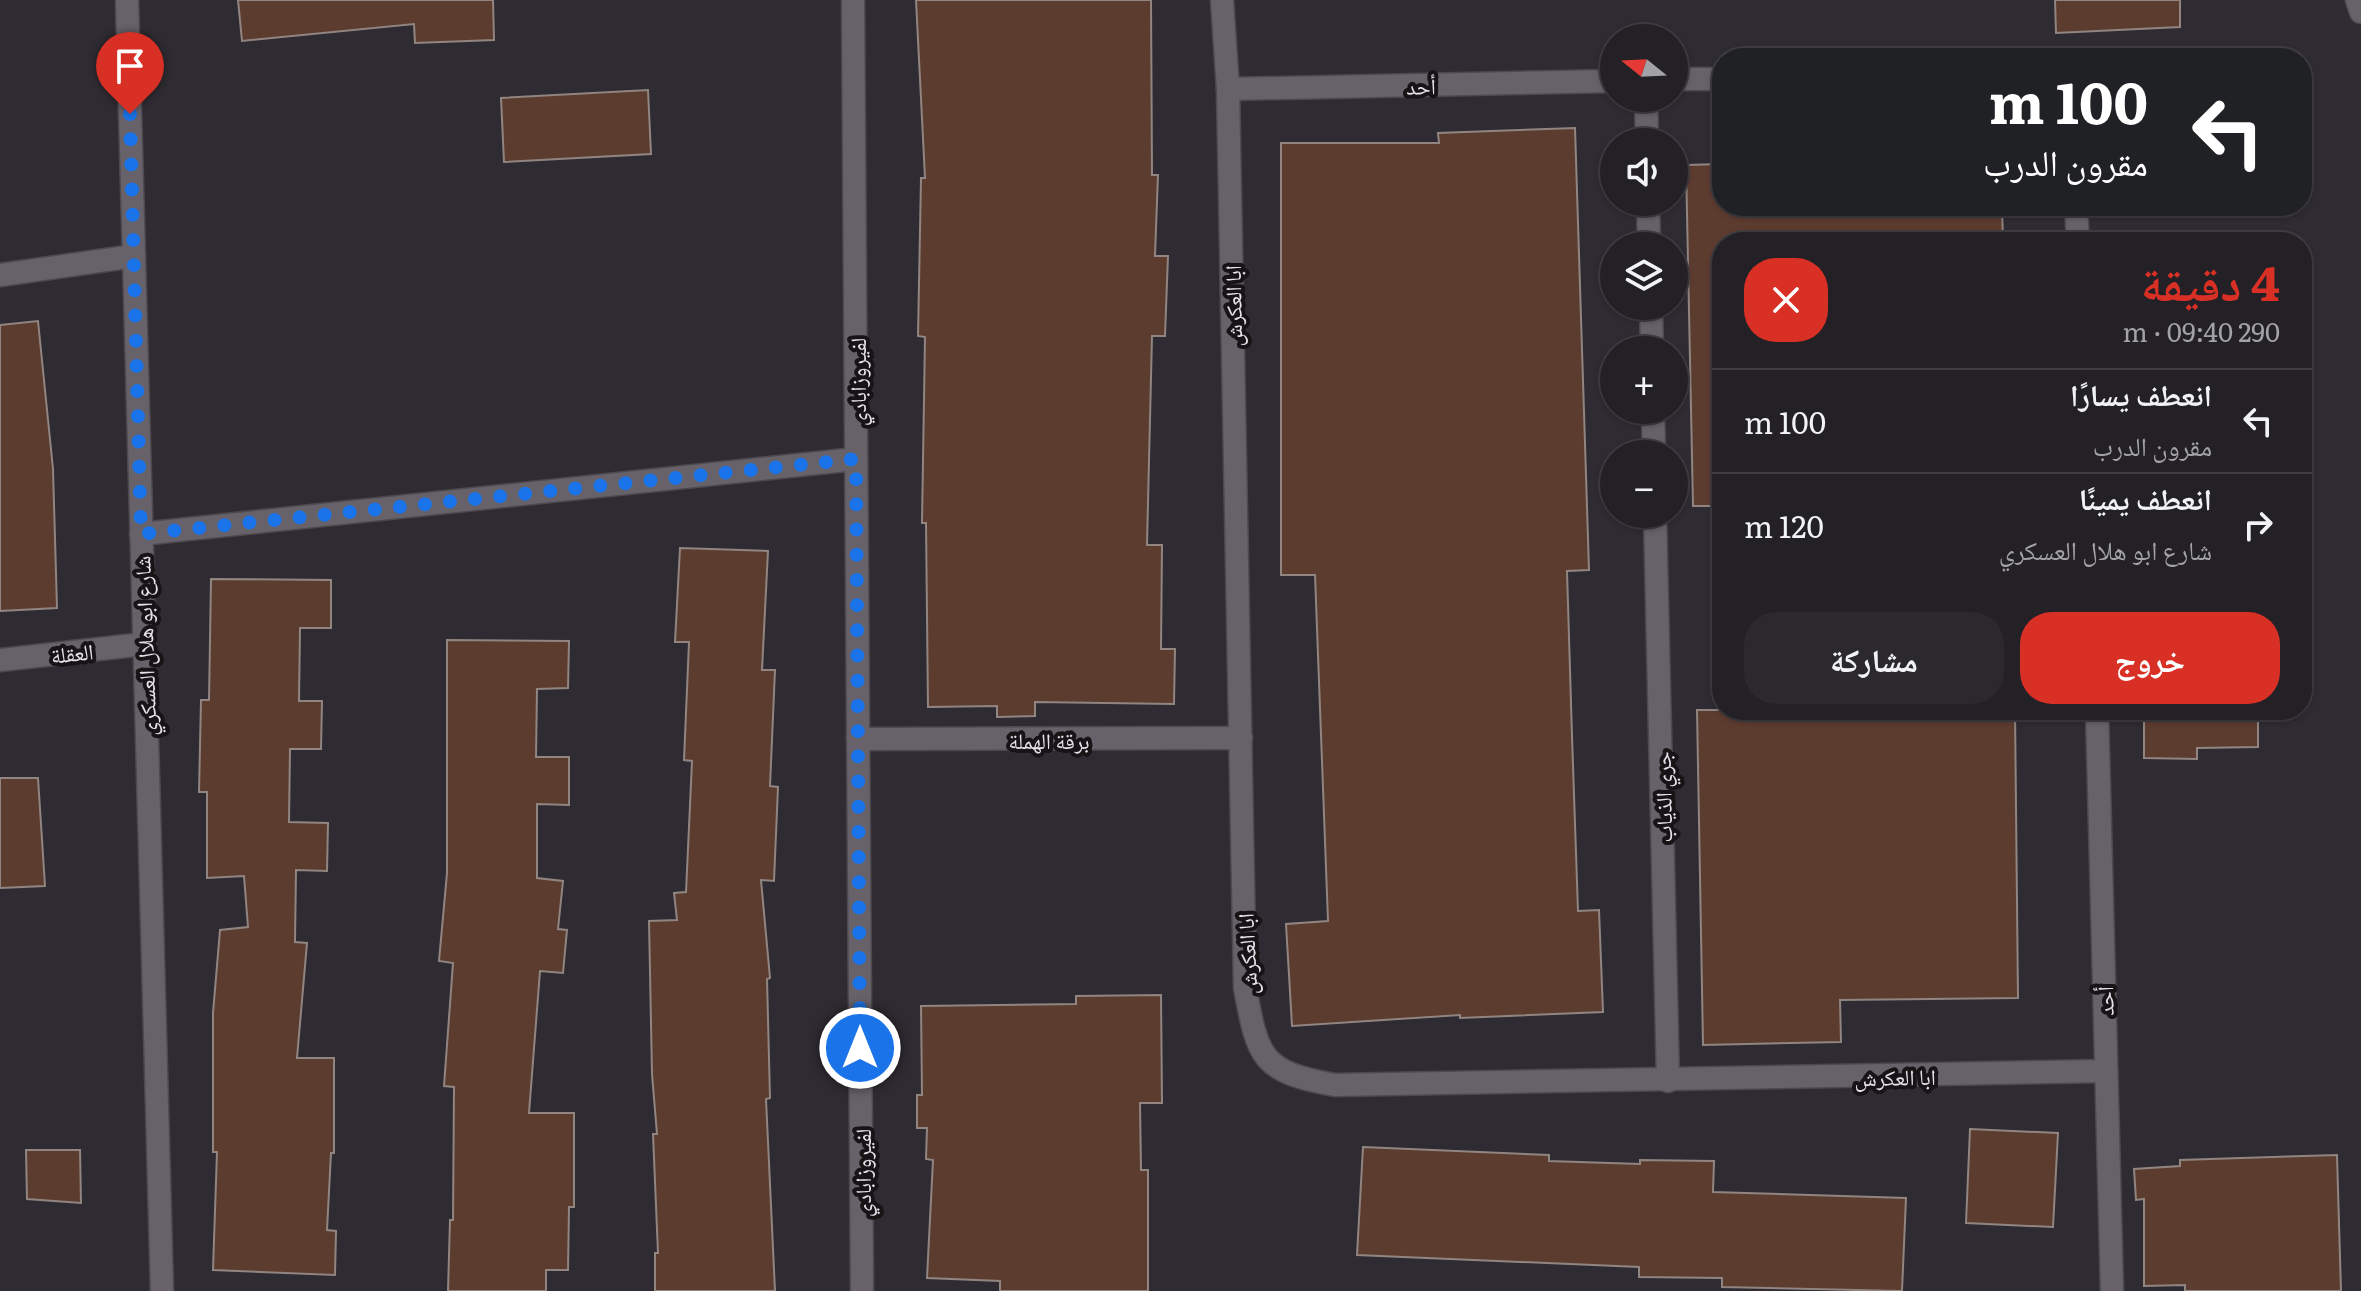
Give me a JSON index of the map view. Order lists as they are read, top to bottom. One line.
{"streets":{"street":["أحد","ابا العكرش","لفيروزابادي","شارع ابو هلال العسكري","العقلة","برقة الهملة","جري الذياب"]},"crossings":[["أحد","ابا العكرش"],["ابا العكرش","برقة الهملة"],["ابا العكرش","جري الذياب"],["لفيروزابادي","برقة الهملة"],["شارع ابو هلال العسكري","العقلة"]],"north":"left","page":{"map_buttons":["+","−"],"turn":["100 m","مقرون الدرب"],"heading":["4 دقيقة","290 m · 09:40"],"list":[{"name":"انعطف يسارًا","note":"مقرون الدرب","value":"100 m"},{"name":"انعطف يمينًا","note":"شارع ابو هلال العسكري","value":"120 m"}],"buttons":["خروج","مشاركة"]}}
